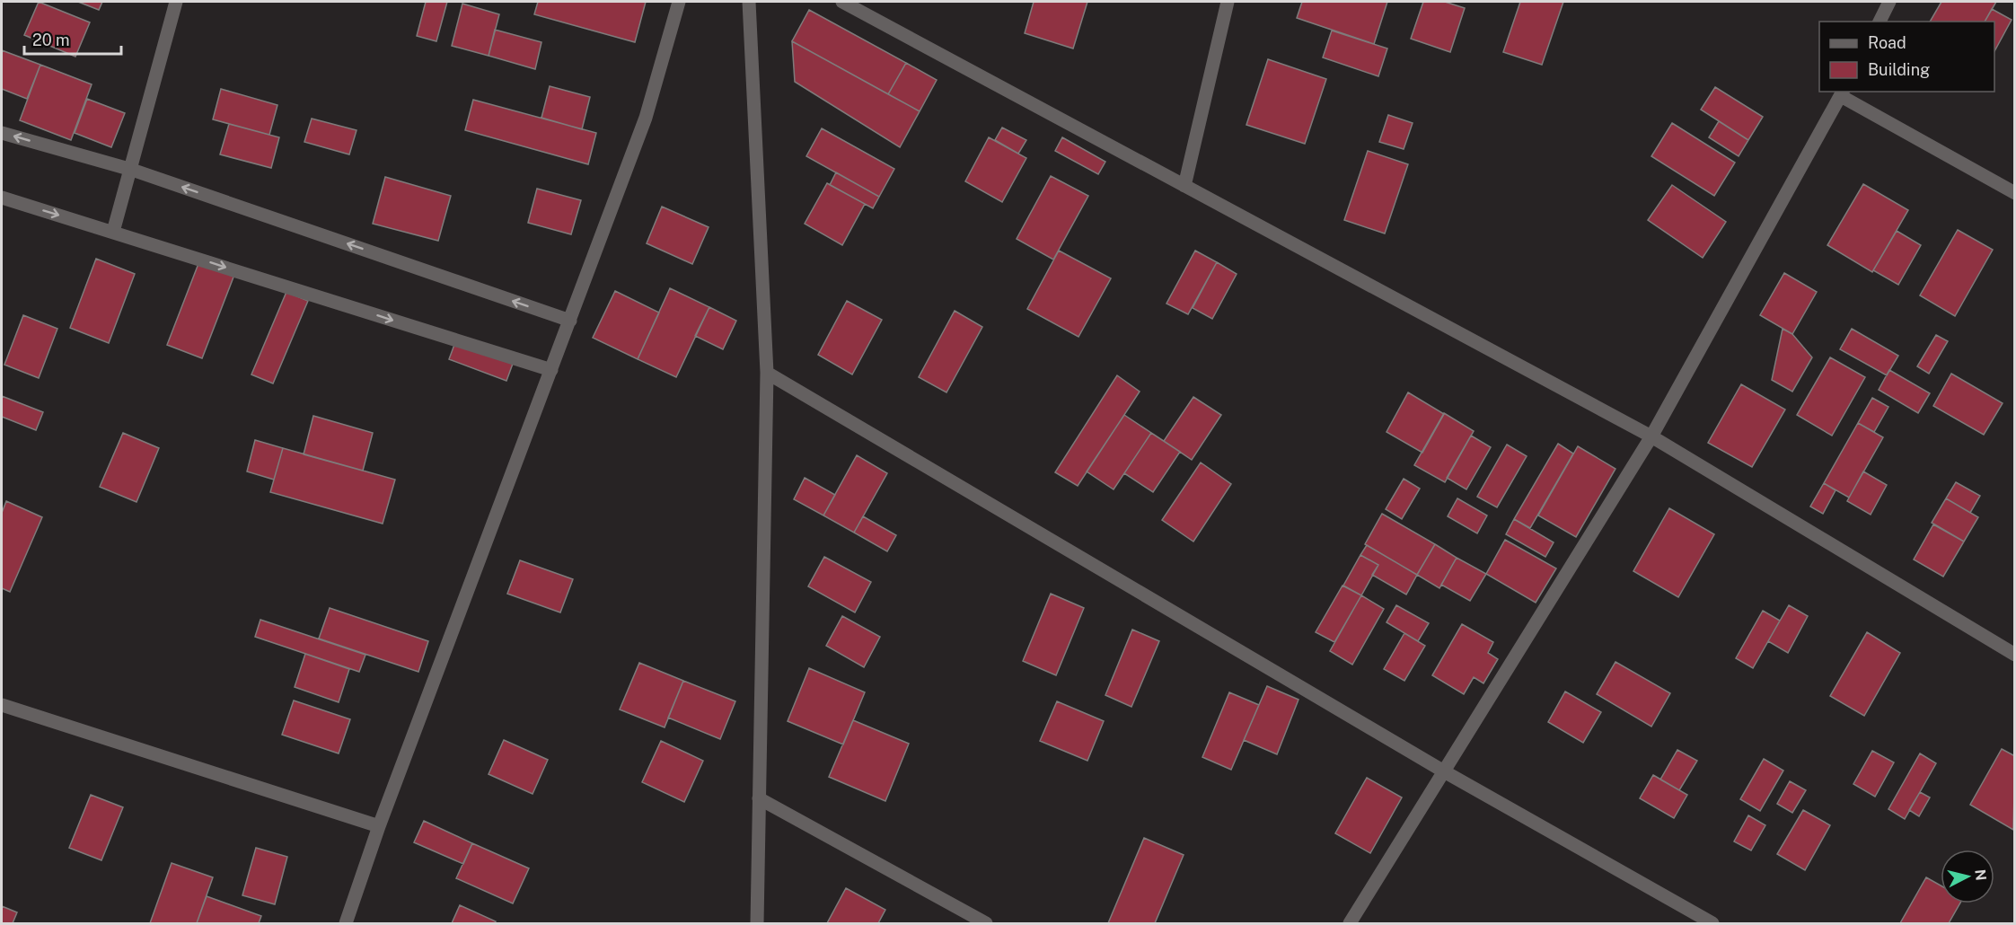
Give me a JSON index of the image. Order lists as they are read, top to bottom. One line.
{"legend":["Road","Building"],"scale_bar":"20 m","north":"right"}
